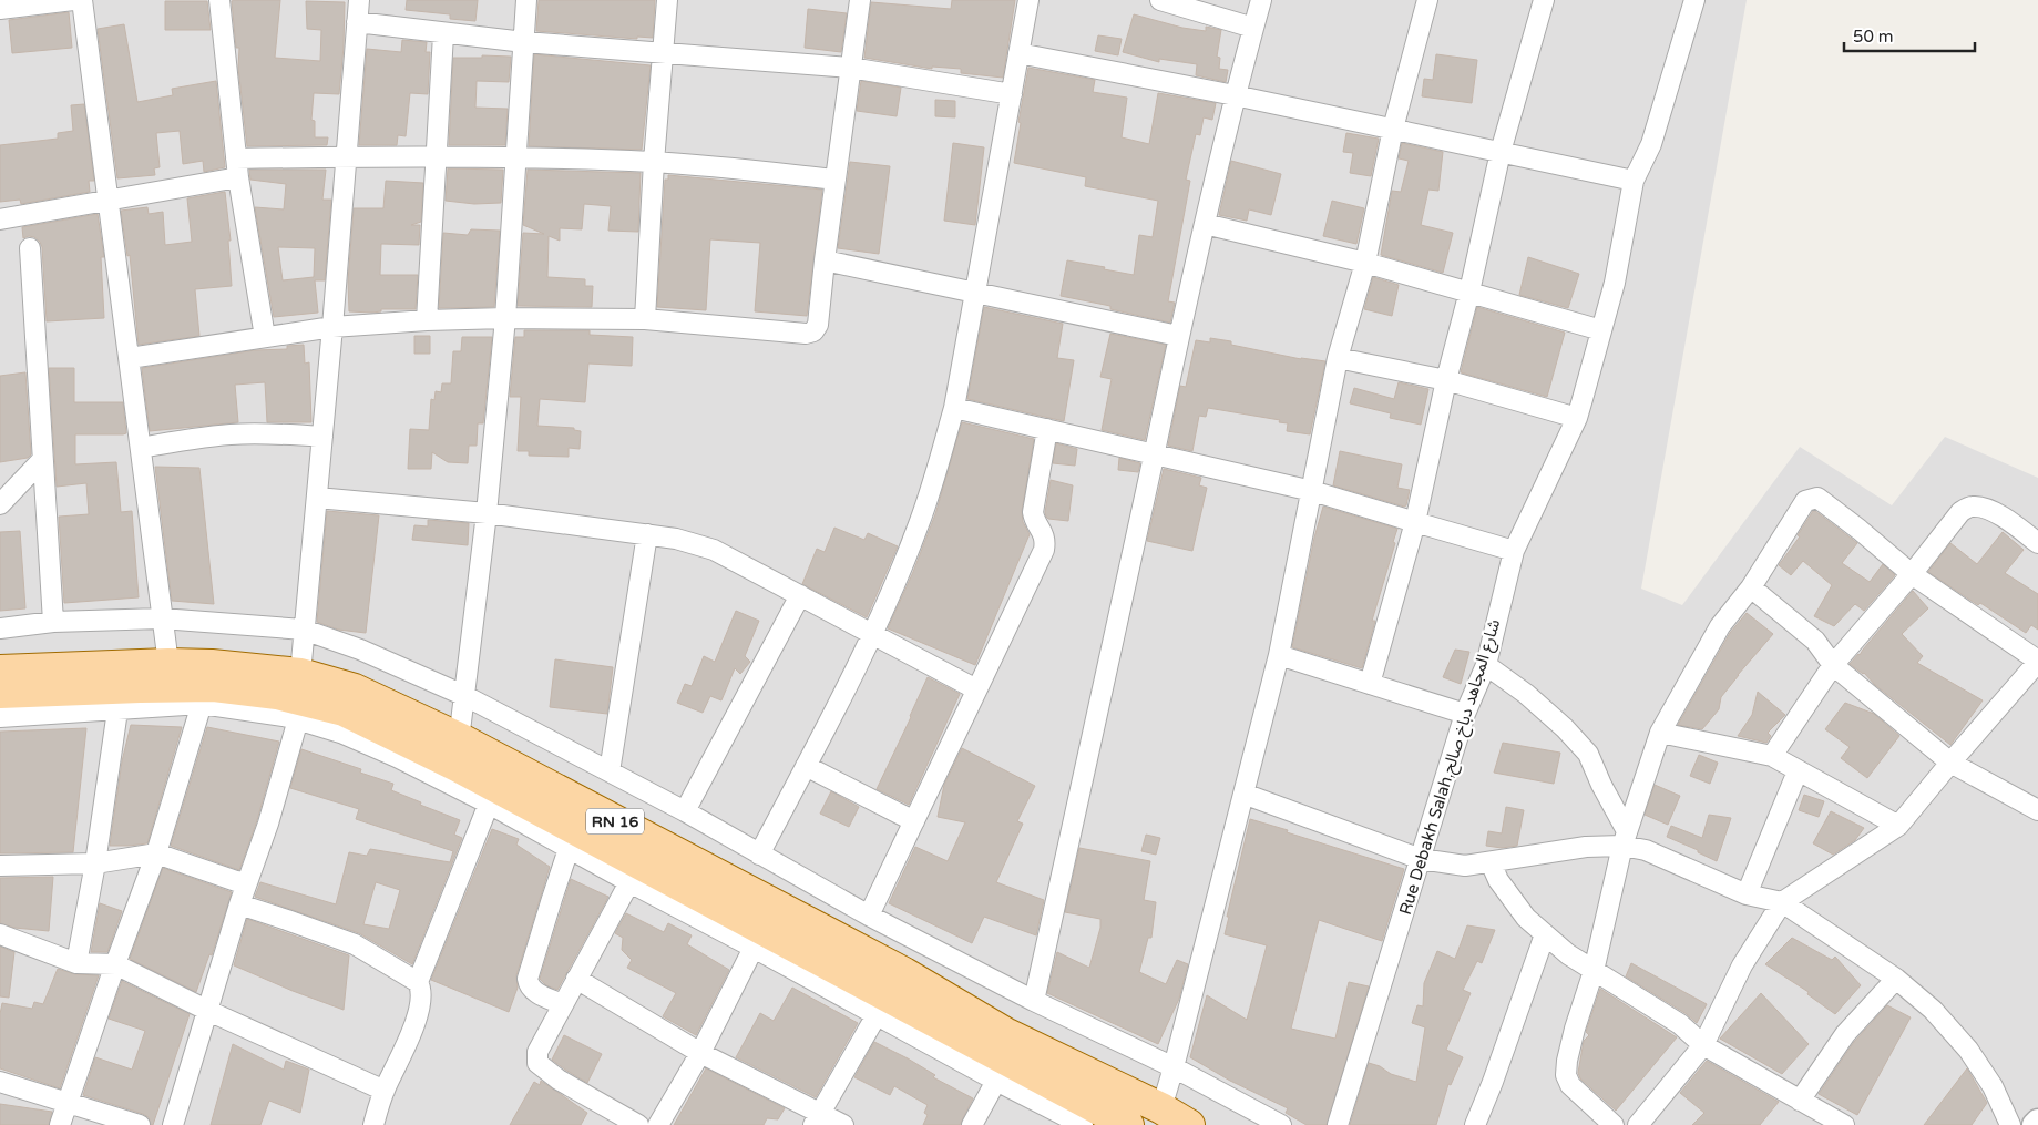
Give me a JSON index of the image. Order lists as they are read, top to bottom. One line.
{"streets":{"main road":["RN 16"],"street":["Rue Debakh Salah,شارع المجاهد دباخ صالح"]},"scale_bar":"50 m"}
